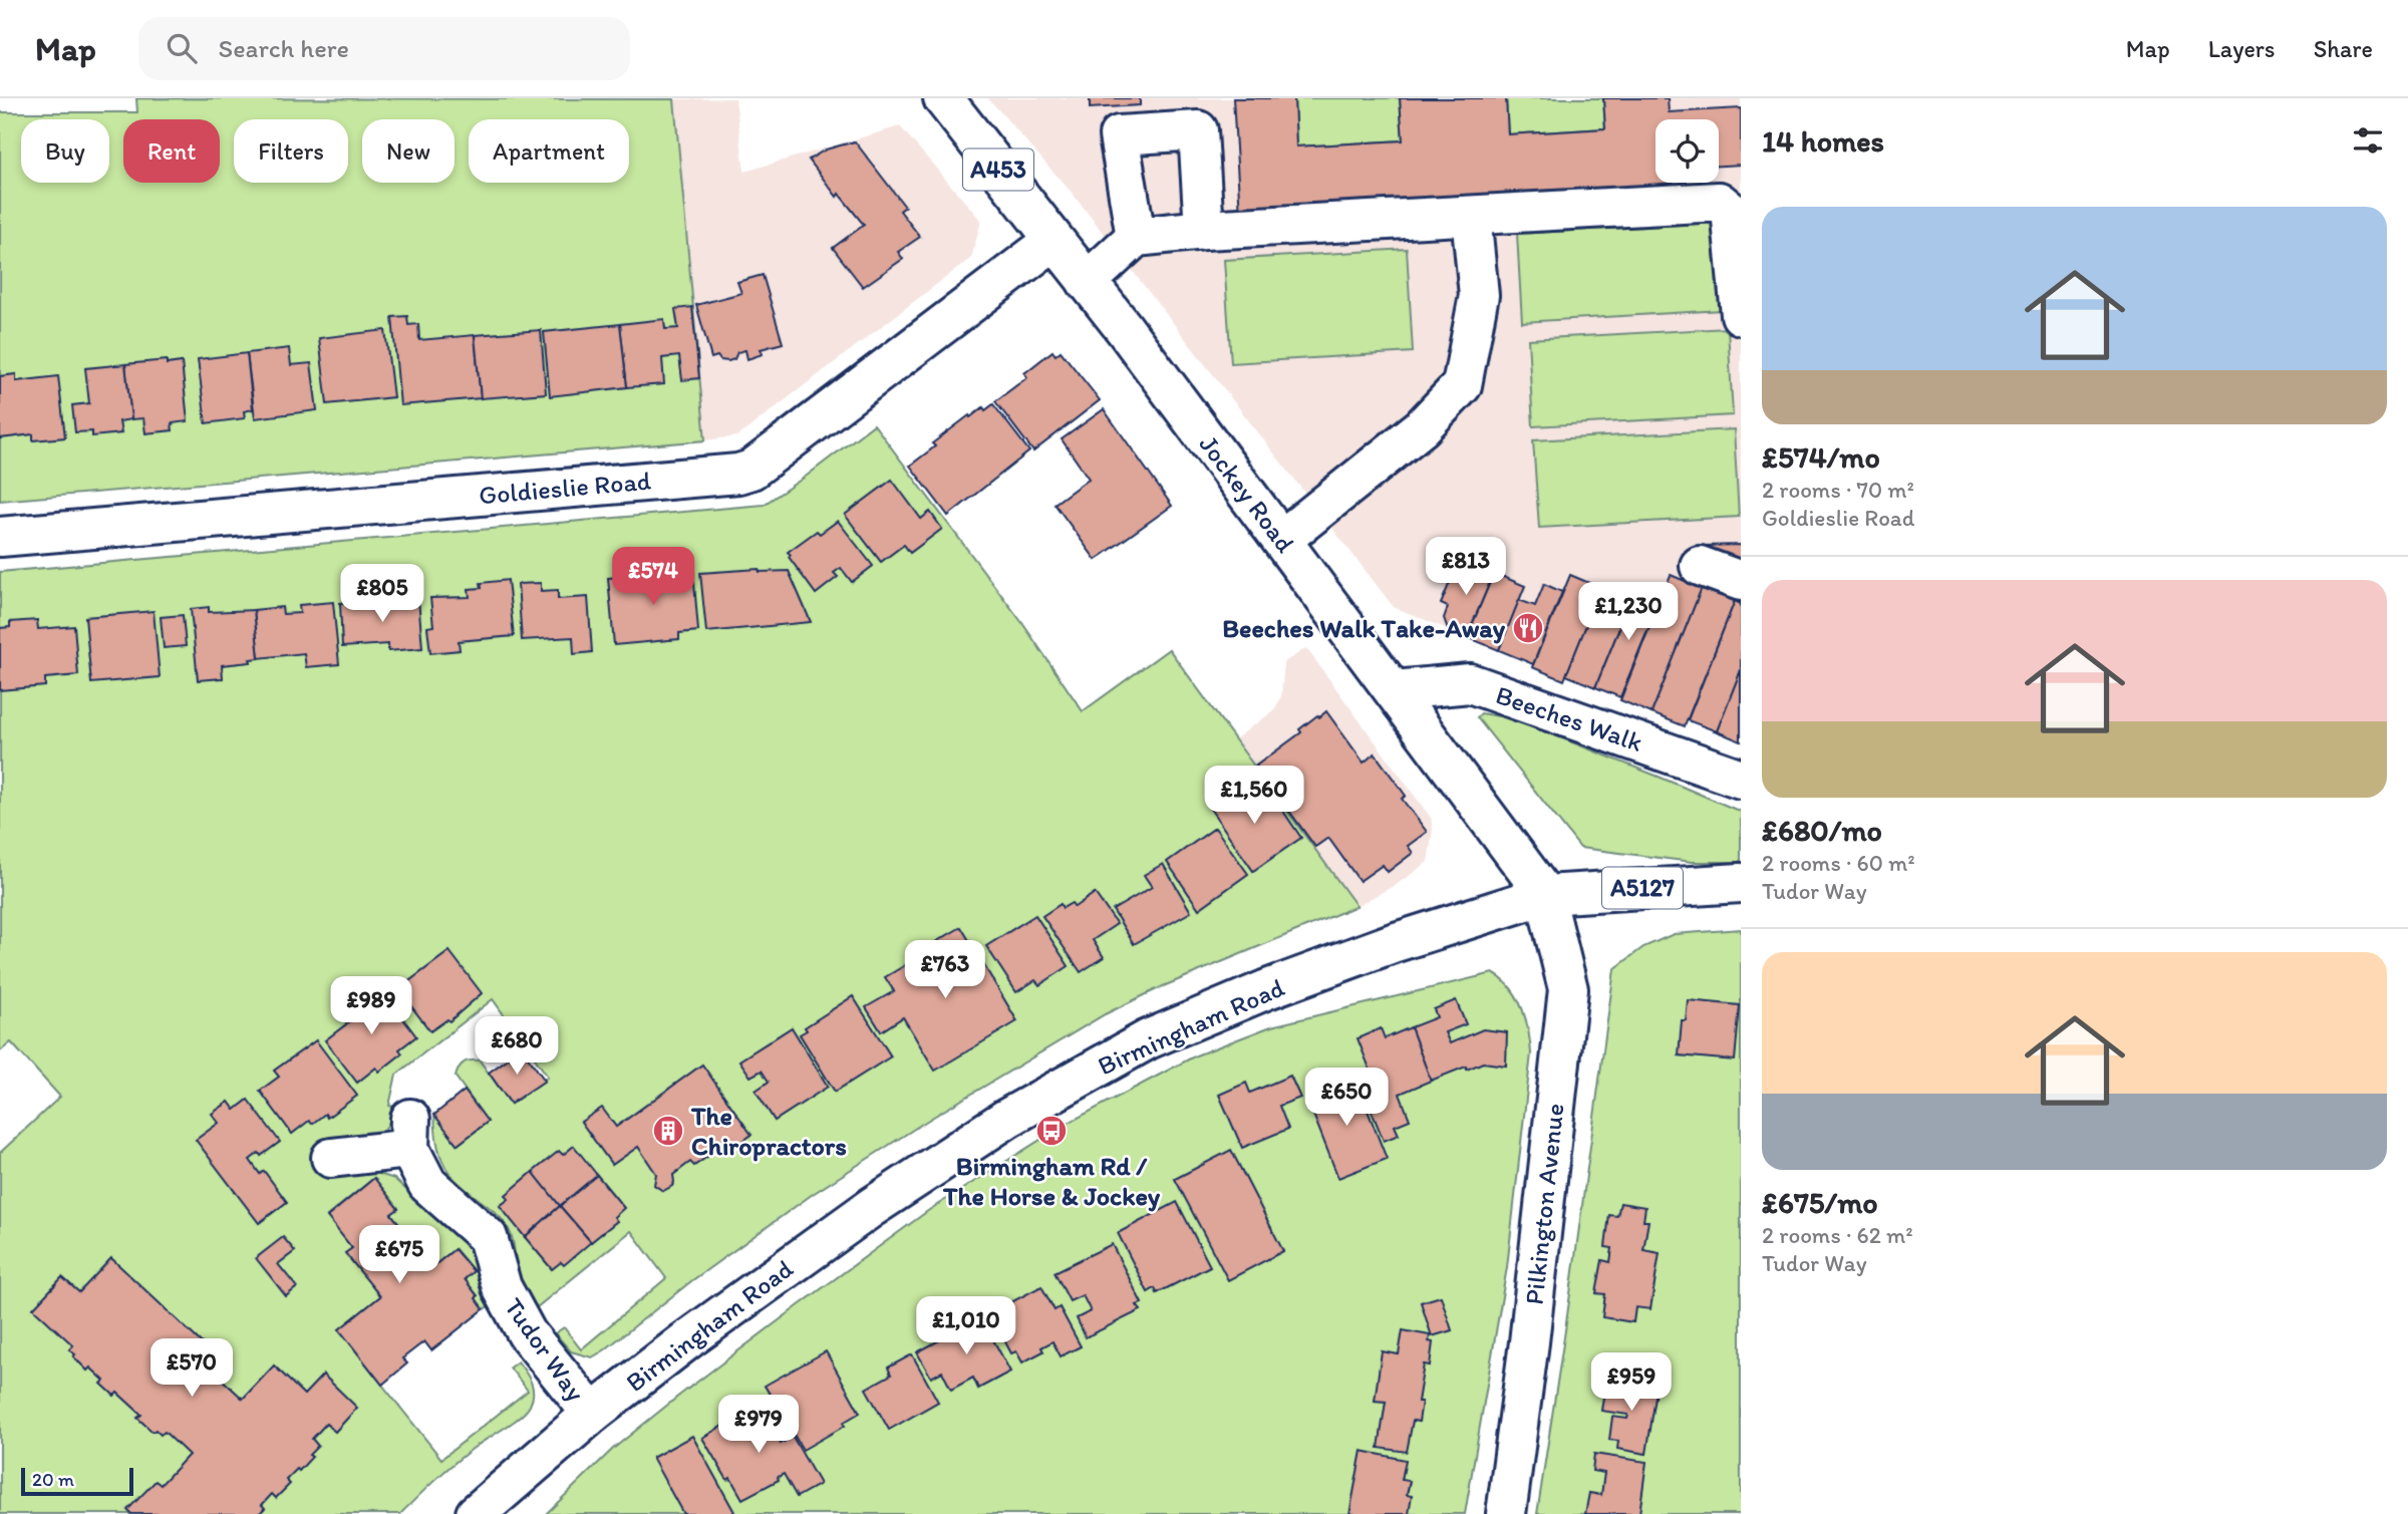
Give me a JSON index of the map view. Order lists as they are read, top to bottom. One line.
{"streets":{"main road":["A453","Goldieslie Road","Jockey Road","Beeches Walk","A5127","Birmingham Road","Pilkington Avenue","Tudor Way"]},"crossings":[["Goldieslie Road","Jockey Road"],["Jockey Road","Beeches Walk"],["Jockey Road","Birmingham Road"],["Jockey Road","Pilkington Avenue"],["Birmingham Road","Pilkington Avenue"],["Birmingham Road","Tudor Way"]],"places":{"restaurant":["Beeches Walk Take-Away"],"building":["The Chiropractors"],"bus stop":["Birmingham Rd / The Horse & Jockey"]},"scale_bar":"20 m","page":{"header":"Map","search":"Search here","nav":["Map","Layers","Share"],"heading":"14 homes","chip":["Buy","Rent","Filters","New","Apartment"],"list":[{"name":"£574/mo","note":"2 rooms · 70 m² · Goldieslie Road"},{"name":"£680/mo","note":"2 rooms · 60 m² · Tudor Way"},{"name":"£675/mo","note":"2 rooms · 62 m² · Tudor Way"}],"price":["£813","£574","£805","£1,230","£1,560","£763","£989","£680","£650","£675","£1,010","£570","£959","£979"],"scale":"20 m"}}
